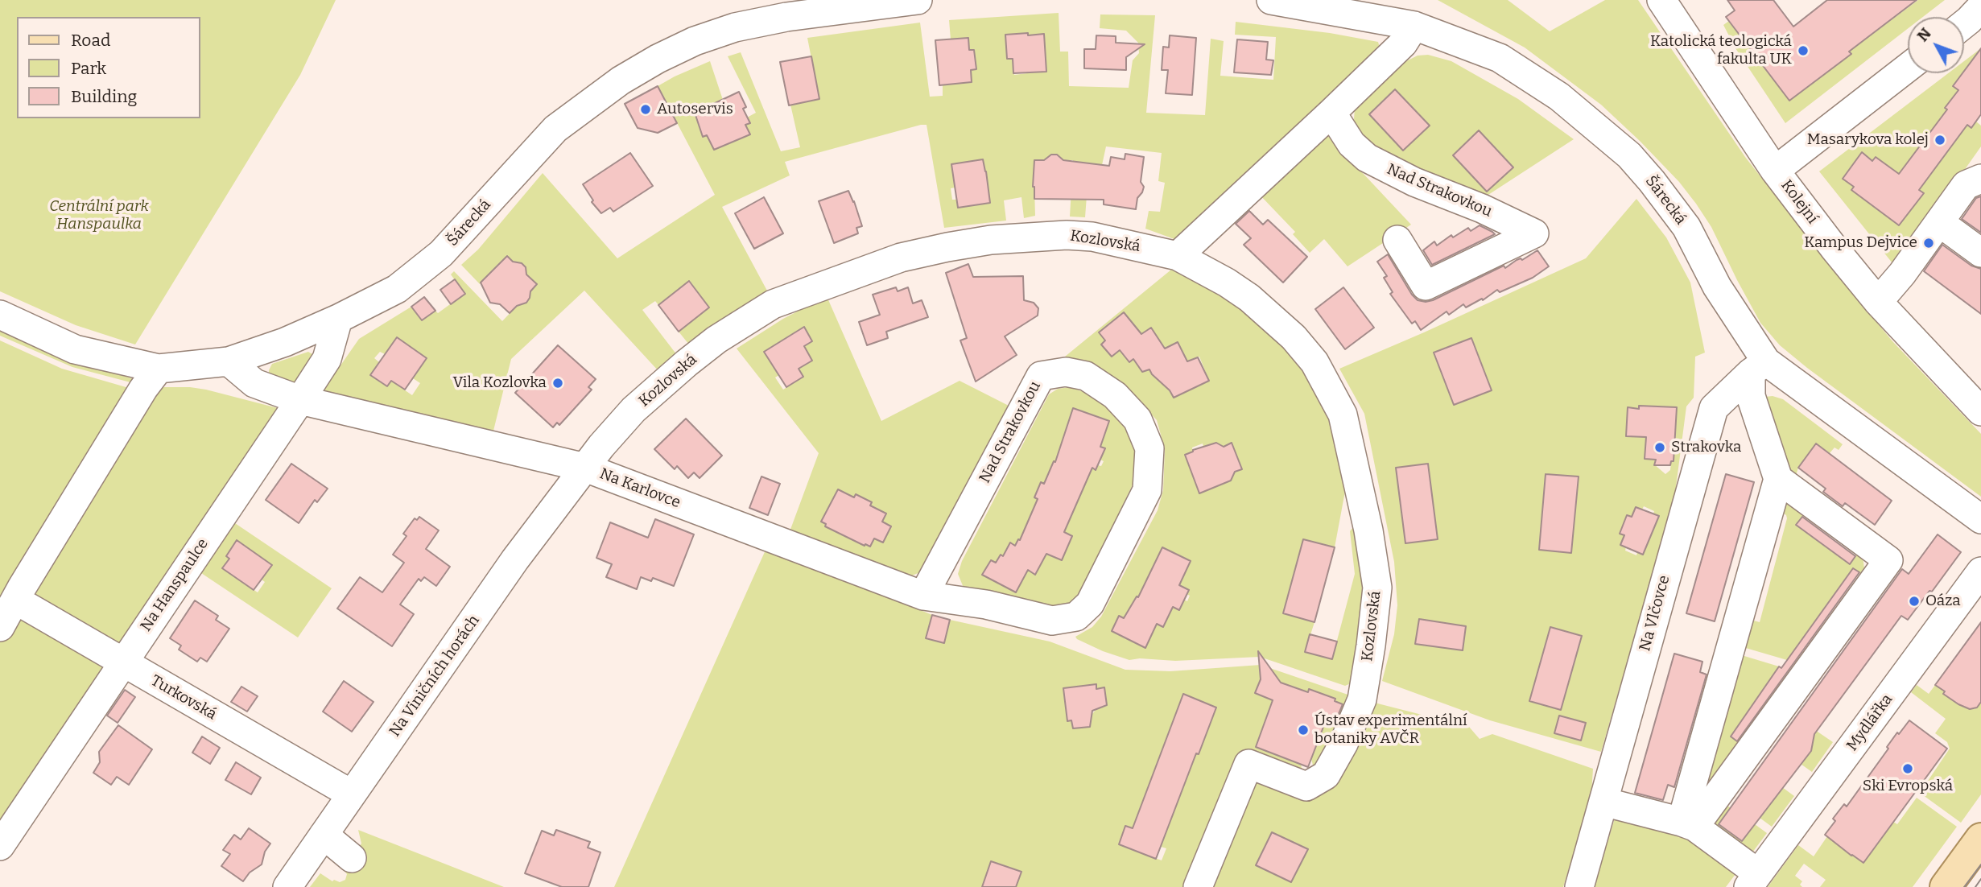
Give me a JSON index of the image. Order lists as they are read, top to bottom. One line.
{"streets":{"street":["Nad Strakovkou","Šárecká","Kolejní","Kozlovská","Na Karlovce","Na Hanspaulce","Na Vlčovce","Na Viničních horách","Turkovská","Mydlářka"]},"crossings":[["Nad Strakovkou","Na Karlovce"],["Šárecká","Na Karlovce"],["Šárecká","Na Hanspaulce"],["Šárecká","Na Vlčovce"],["Kozlovská","Na Karlovce"],["Kozlovská","Na Viničních horách"],["Na Karlovce","Na Hanspaulce"],["Na Karlovce","Na Viničních horách"],["Na Hanspaulce","Turkovská"],["Na Vlčovce","Mydlářka"],["Na Viničních horách","Turkovská"]],"parks":["Centrální park Hanspaulka"],"places":["Katolická teologická fakulta UK","Autoservis","Masarykova kolej","Kampus Dejvice","Vila Kozlovka","Strakovka","Oáza","Ústav experimentální botaniky AVČR","Ski Evropská"],"legend":["Road","Park","Building"],"north":"top left"}
